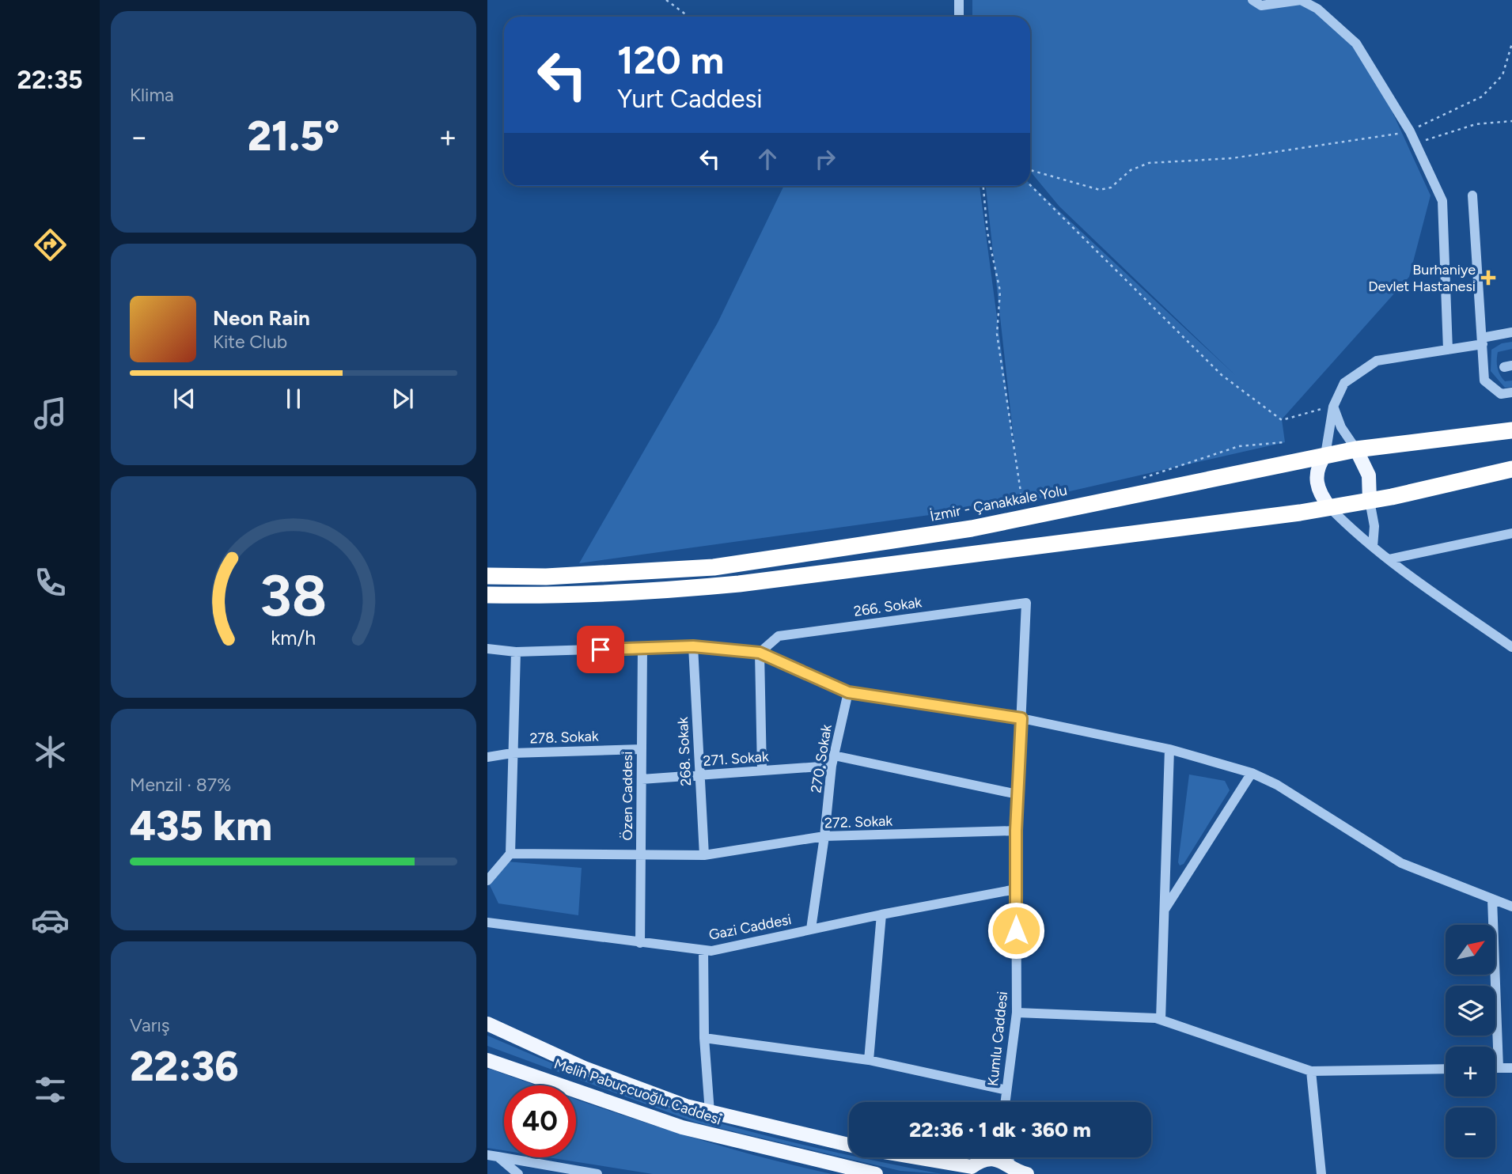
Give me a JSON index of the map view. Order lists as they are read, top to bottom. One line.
{"streets":{"highway":["İzmir - Çanakkale Yolu"],"main road":["Melih Pabuçcuoğlu Caddesi"],"street":["266. Sokak","278. Sokak","268. Sokak","271. Sokak","270. Sokak","Özen Caddesi","272. Sokak","Gazi Caddesi","Kumlu Caddesi"]},"crossings":[["266. Sokak","Kumlu Caddesi"],["278. Sokak","Özen Caddesi"],["268. Sokak","271. Sokak"],["268. Sokak","272. Sokak"],["271. Sokak","270. Sokak"],["271. Sokak","Özen Caddesi"],["271. Sokak","Kumlu Caddesi"],["270. Sokak","272. Sokak"],["270. Sokak","Gazi Caddesi"],["Özen Caddesi","272. Sokak"],["Özen Caddesi","Gazi Caddesi"],["272. Sokak","Kumlu Caddesi"],["Gazi Caddesi","Kumlu Caddesi"]],"places":{"health":["Burhaniye Devlet Hastanesi"]},"north":"top right","page":{"tabs":"22:35","tile":["Klima",["Menzil · 87%","435 km"],["Varış","22:36"]],"turn":["120 m","Yurt Caddesi"],"heat":["−","21.5°","+"],"song":["Neon Rain","Kite Club"],"map_buttons":["+","−"],"limit":"40","trip":"22:36 · 1 dk · 360 m","gauge":["38","km/h"]}}
